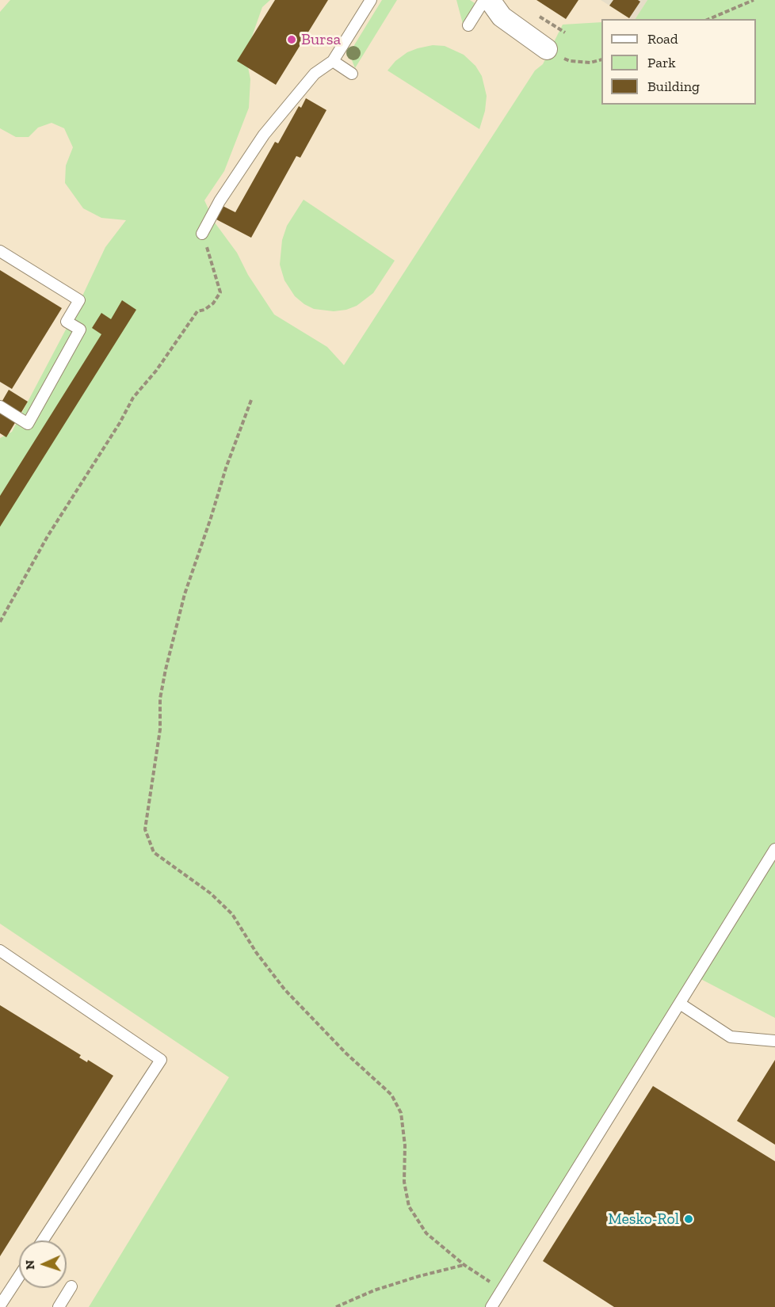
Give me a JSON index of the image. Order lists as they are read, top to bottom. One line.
{"places":["Bursa","Mesko-Rol"],"legend":["Road","Park","Building"],"north":"left"}
